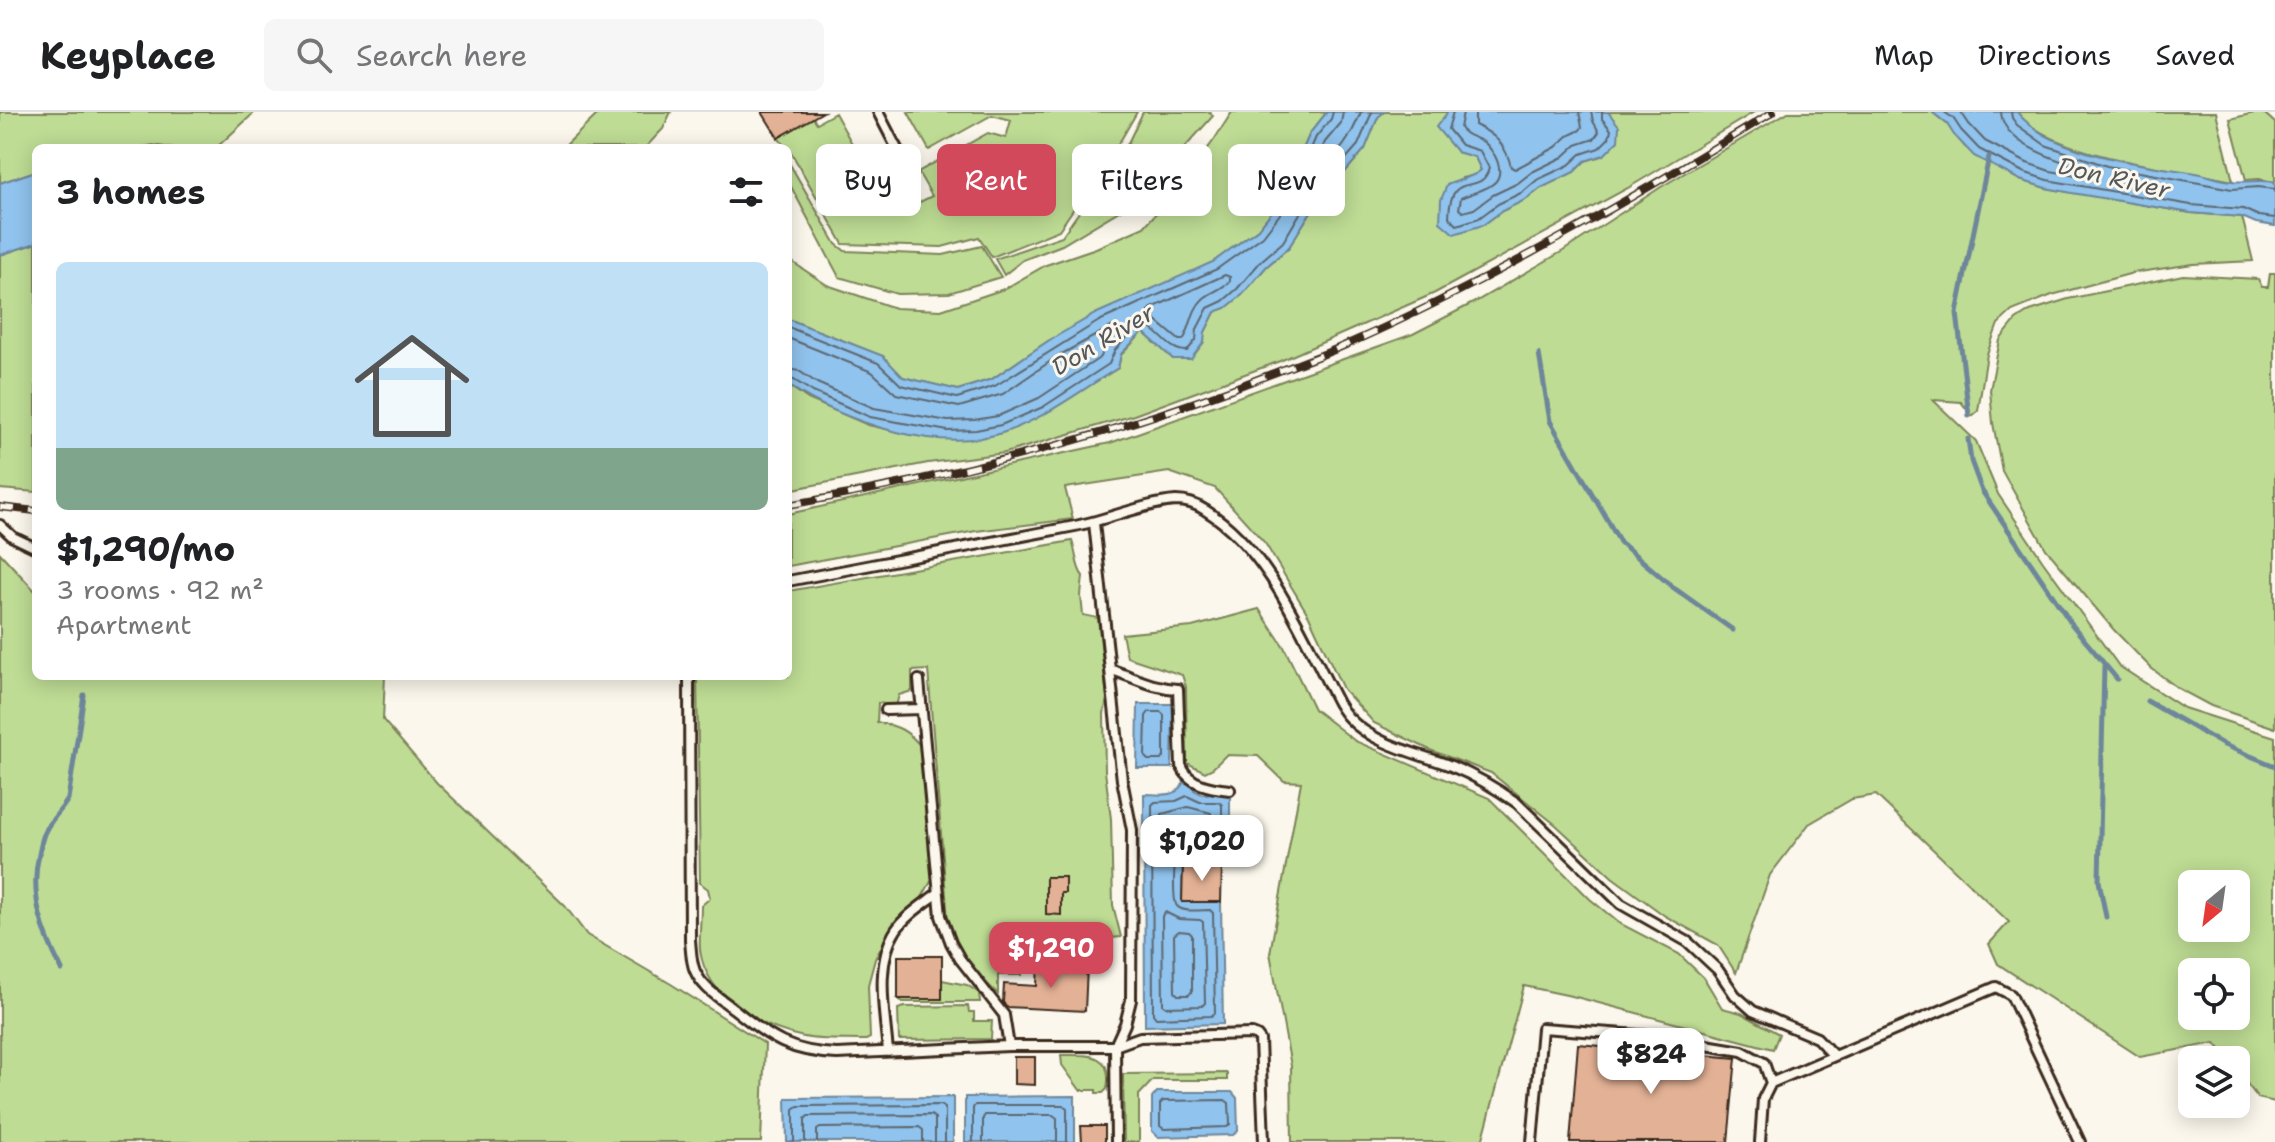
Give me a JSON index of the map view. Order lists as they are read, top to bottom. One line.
{"water":["Don River"],"north":"bottom left","page":{"header":"Keyplace","search":"Search here","nav":["Map","Directions","Saved"],"chip":["Buy","Rent","Filters","New"],"heading":"3 homes","list":[{"name":"$1,290/mo","note":"3 rooms · 92 m² · Apartment"}],"price":["$1,020","$1,290","$824"]}}
